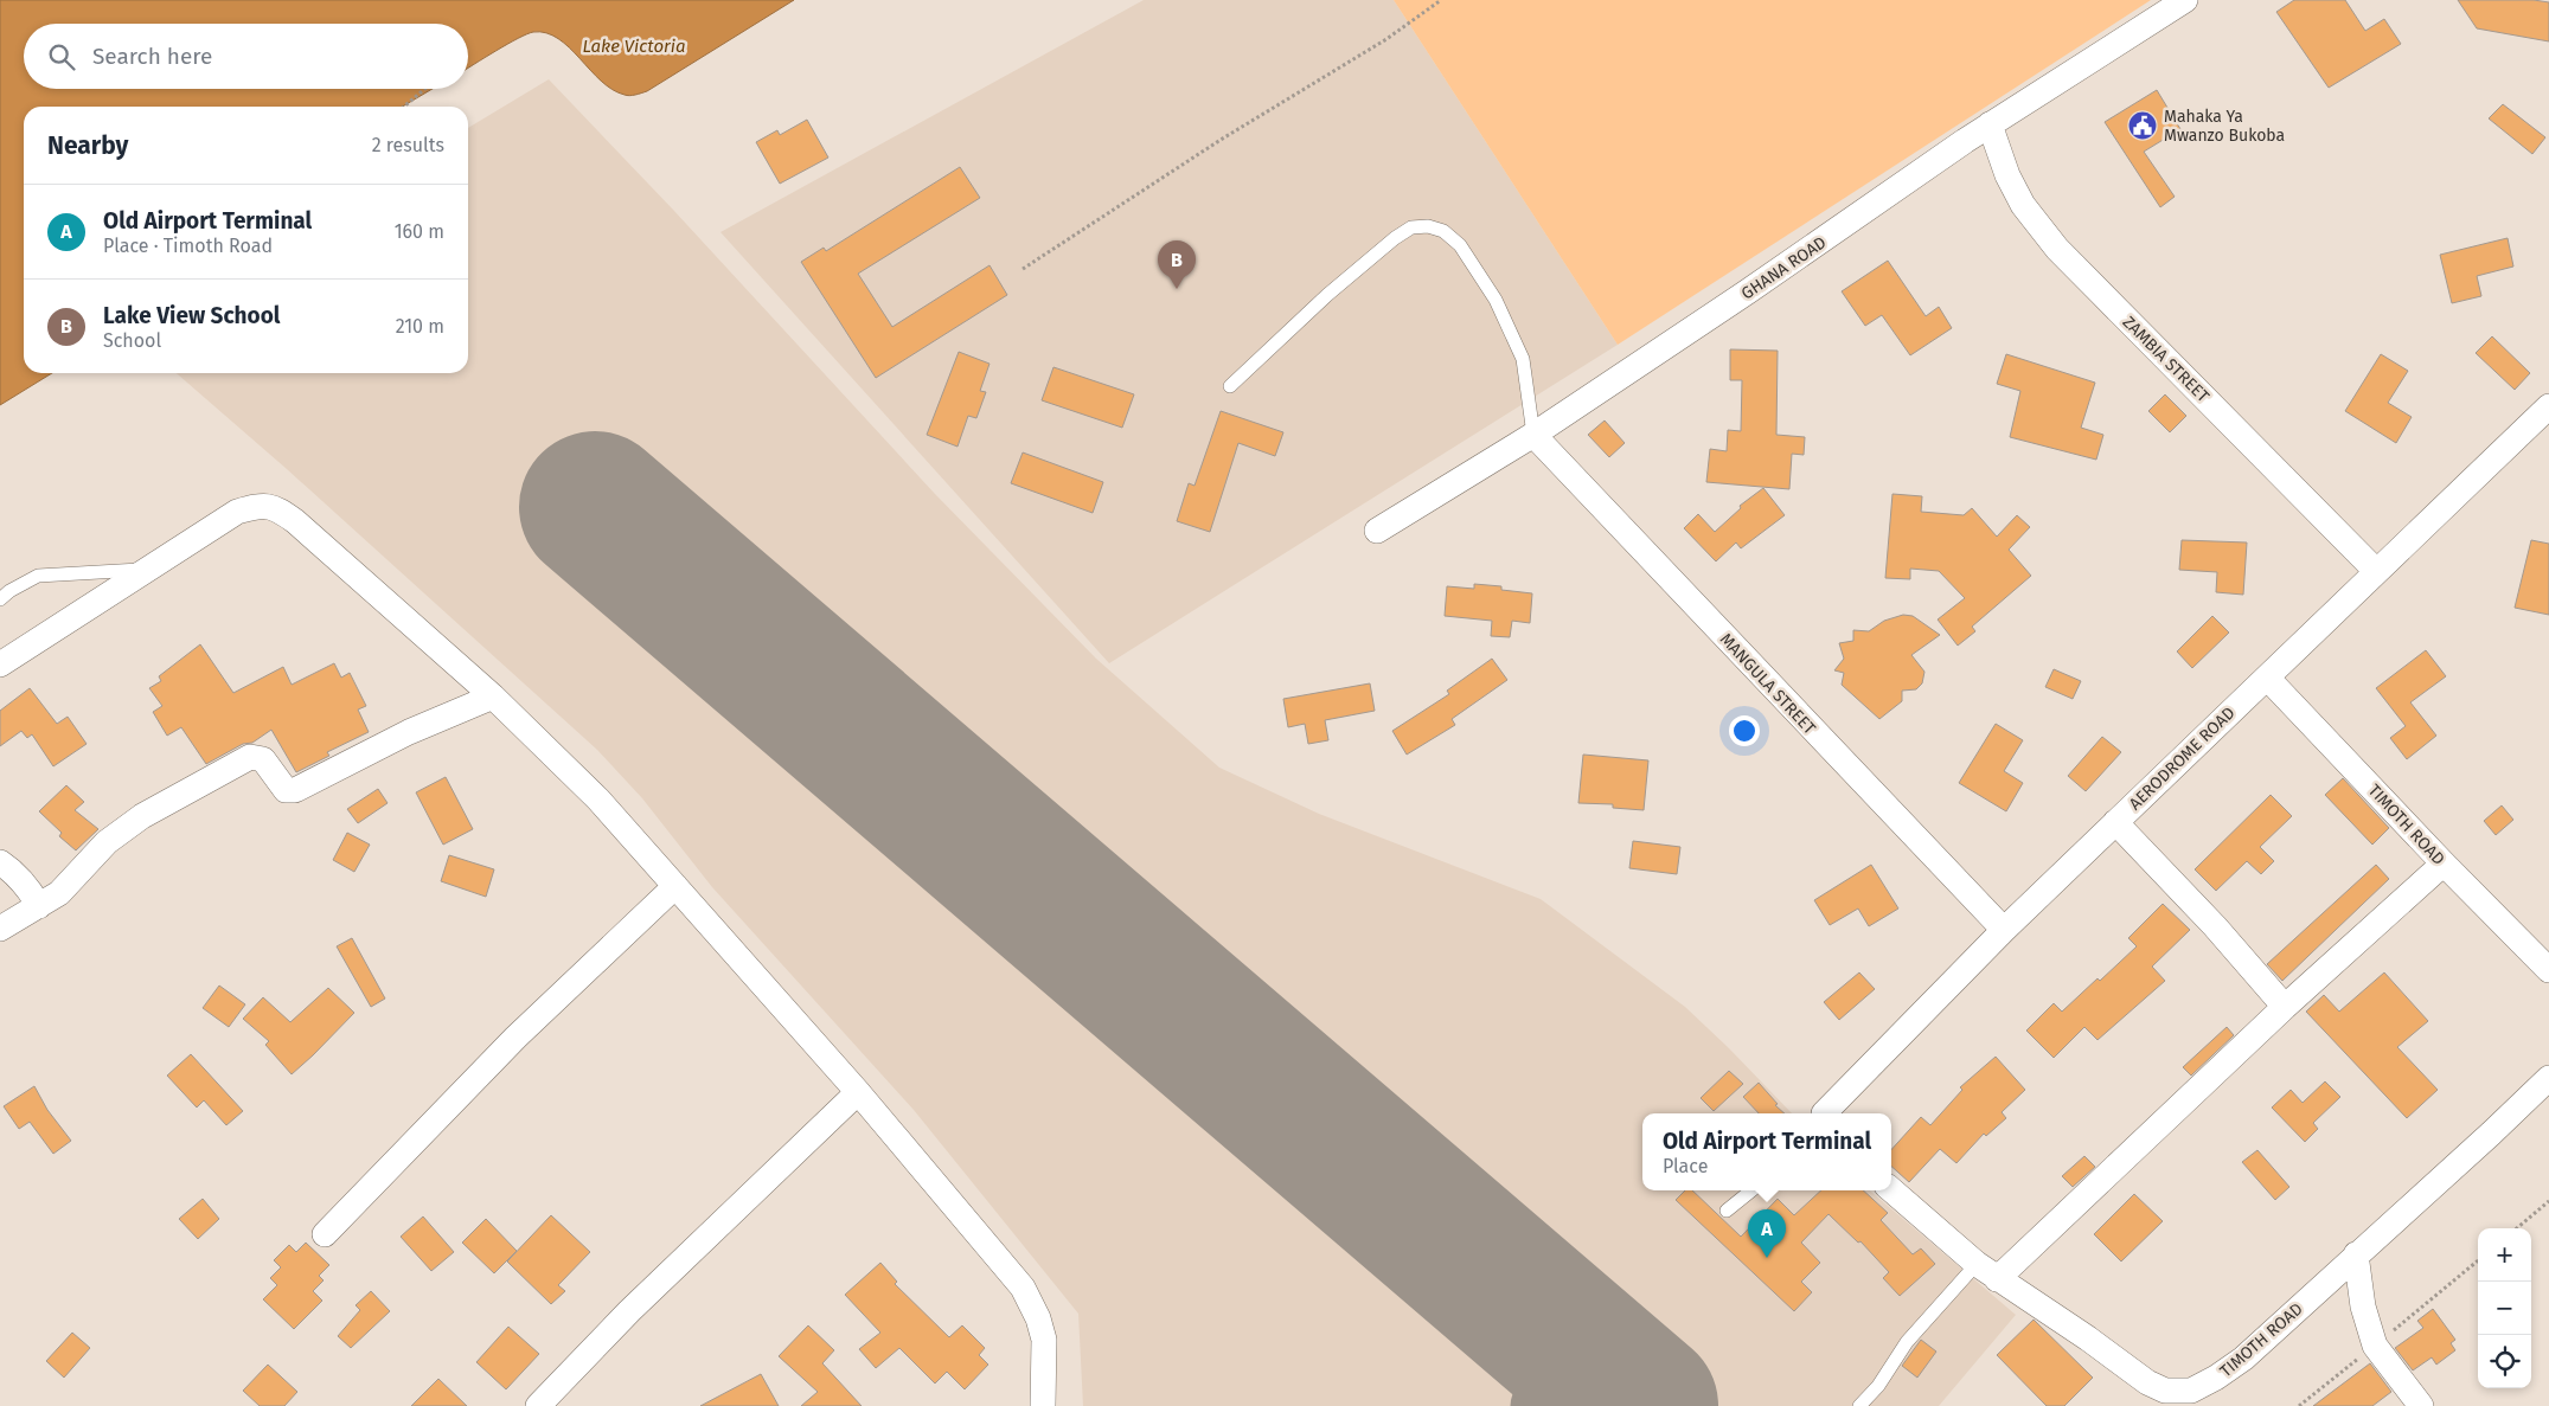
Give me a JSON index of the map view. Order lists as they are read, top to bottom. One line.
{"streets":{"street":["GHANA ROAD","ZAMBIA STREET","MANGULA STREET","AERODROME ROAD","TIMOTH ROAD"]},"crossings":[["GHANA ROAD","ZAMBIA STREET"],["GHANA ROAD","MANGULA STREET"],["ZAMBIA STREET","AERODROME ROAD"],["MANGULA STREET","AERODROME ROAD"],["AERODROME ROAD","TIMOTH ROAD"]],"water":["Lake Victoria"],"places":{"public building":["Mahaka Ya Mwanzo Bukoba"]},"page":{"search":"Search here","heading":["Nearby","2 results"],"list":[{"mark":"A","name":"Old Airport Terminal","note":"Place · Timoth Road","value":"160 m"},{"mark":"B","name":"Lake View School","note":"School","value":"210 m"}],"pins":["B","A"],"popup":["Old Airport Terminal","Place"],"map_buttons":["+","−"]}}
